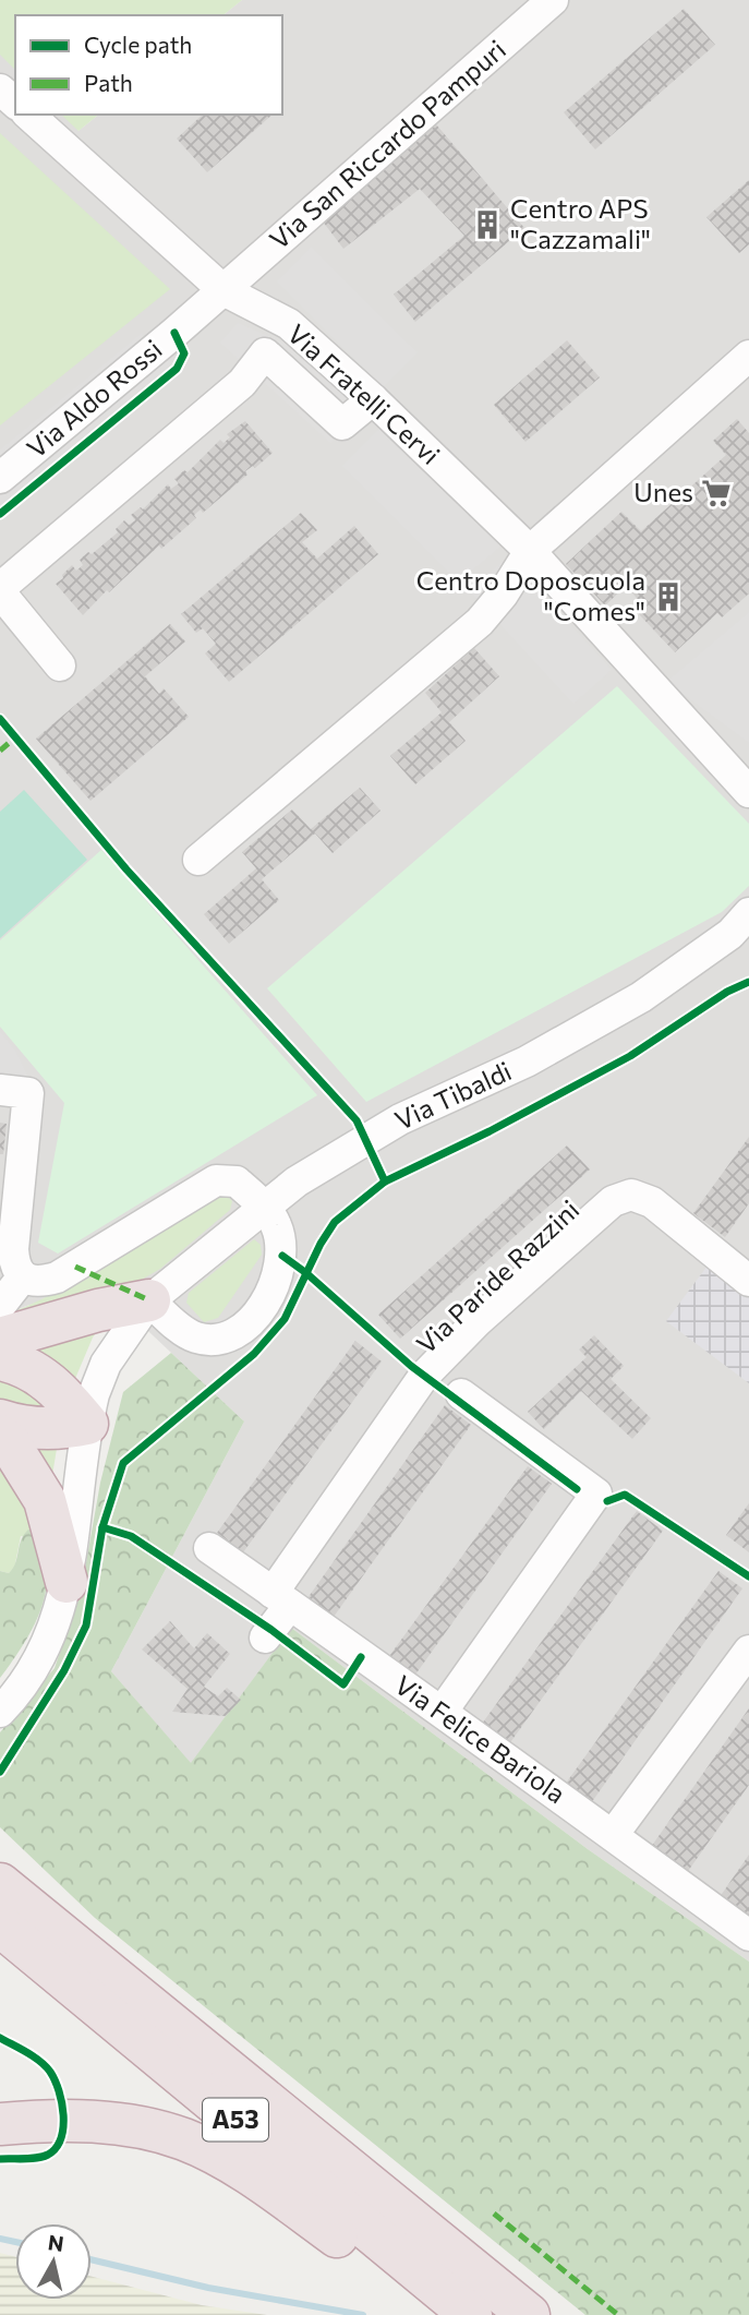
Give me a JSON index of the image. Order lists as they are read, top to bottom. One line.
{"streets":{"highway":["A53"],"street":["Via San Riccardo Pampuri","Via Fratelli Cervi","Via Aldo Rossi","Via Tibaldi","Via Paride Razzini","Via Felice Bariola"]},"crossings":[["Via San Riccardo Pampuri","Via Fratelli Cervi"],["Via San Riccardo Pampuri","Via Aldo Rossi"],["Via Fratelli Cervi","Via Aldo Rossi"],["Via Paride Razzini","Via Felice Bariola"]],"places":{"building":["Centro APS \"Cazzamali\"","Centro Doposcuola \"Comes\""],"supermarket":["Unes"]},"legend":["Cycle path","Path"],"north":"top"}
